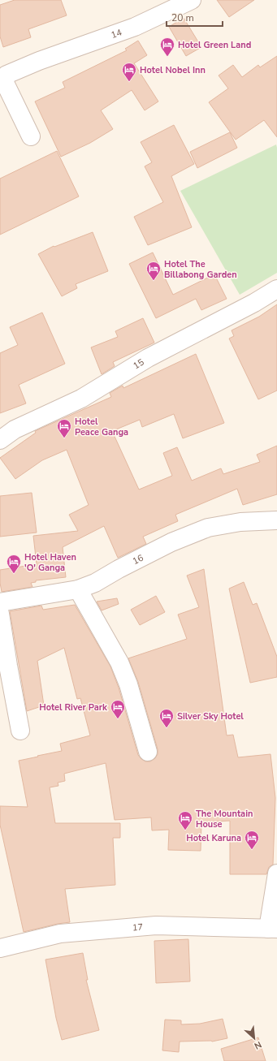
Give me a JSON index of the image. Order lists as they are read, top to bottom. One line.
{"streets":{"street":["14","15","16","17"]},"places":{"hotel":["Hotel Green Land","Hotel Nobel Inn","Hotel The Billabong Garden","Hotel Peace Ganga","Hotel Haven 'O' Ganga","Hotel River Park","Silver Sky Hotel","The Mountain House","Hotel Karuna"]},"scale_bar":"20 m","north":"bottom right"}
